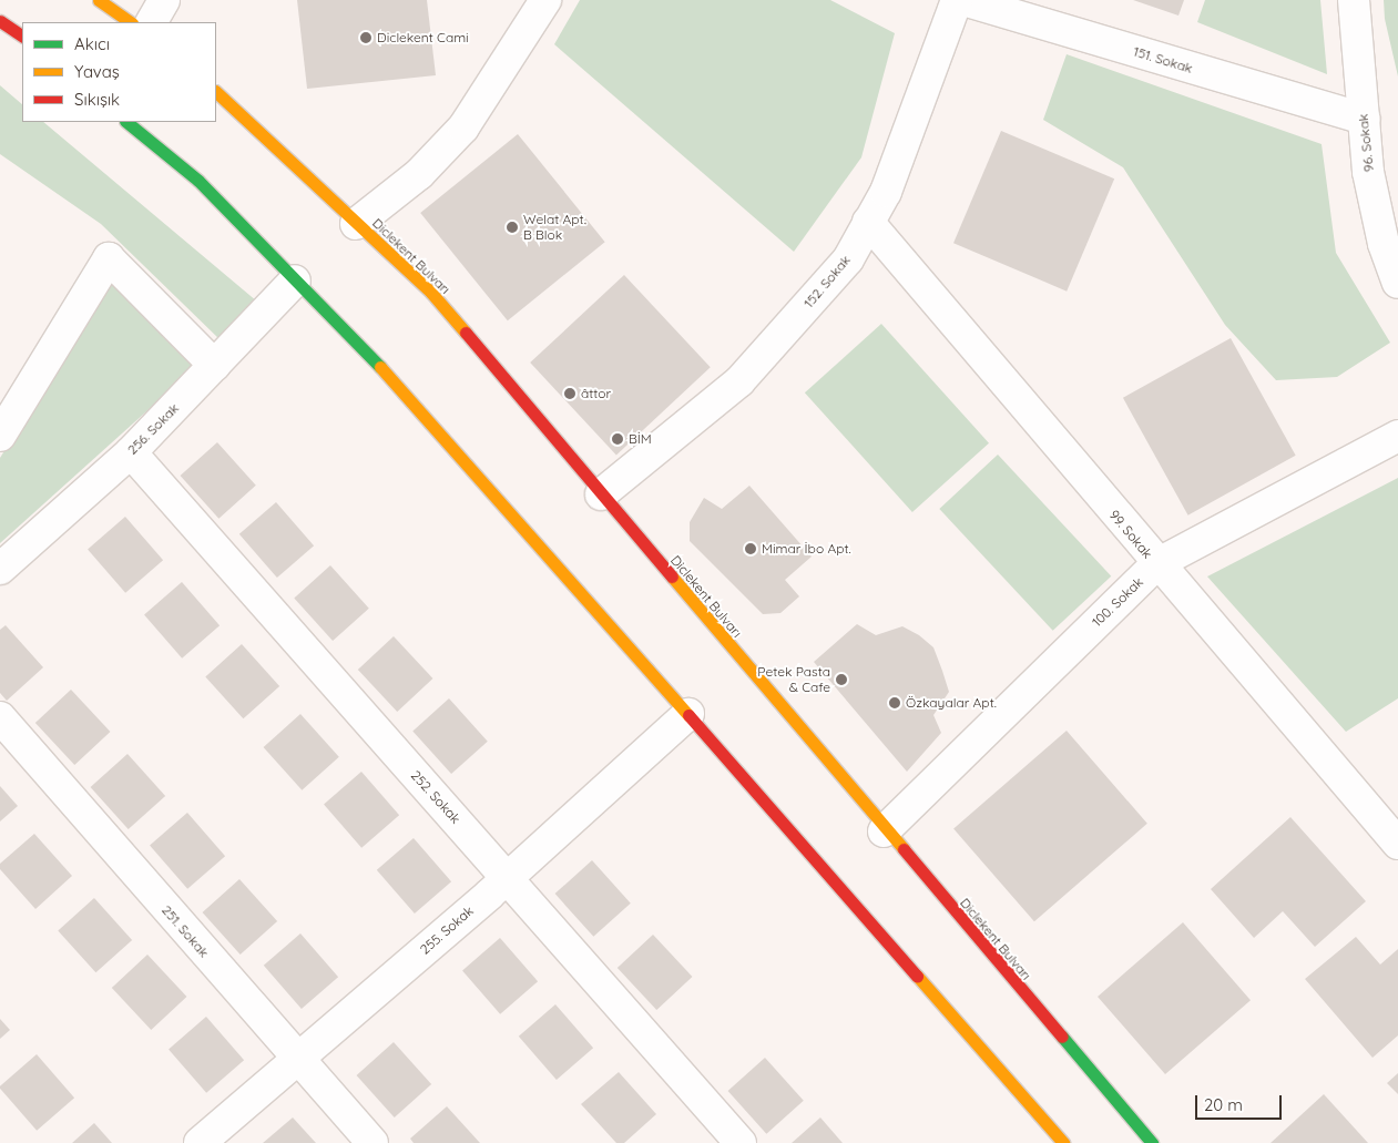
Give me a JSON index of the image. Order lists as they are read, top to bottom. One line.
{"streets":{"main road":["Diclekent Bulvarı"],"street":["151. Sokak","96. Sokak","152. Sokak","256. Sokak","99. Sokak","100. Sokak","252. Sokak","255. Sokak","251. Sokak"]},"crossings":[["151. Sokak","96. Sokak"],["Diclekent Bulvarı","152. Sokak"],["Diclekent Bulvarı","100. Sokak"],["152. Sokak","99. Sokak"],["256. Sokak","252. Sokak"],["99. Sokak","100. Sokak"],["252. Sokak","255. Sokak"],["255. Sokak","251. Sokak"]],"places":["Diclekent Cami","Welat Apt. B Blok","âttor","BİM","Mimar İbo Apt.","Petek Pasta & Cafe","Özkayalar Apt."],"legend":["Akıcı","Yavaş","Sıkışık"],"scale_bar":"20 m"}
